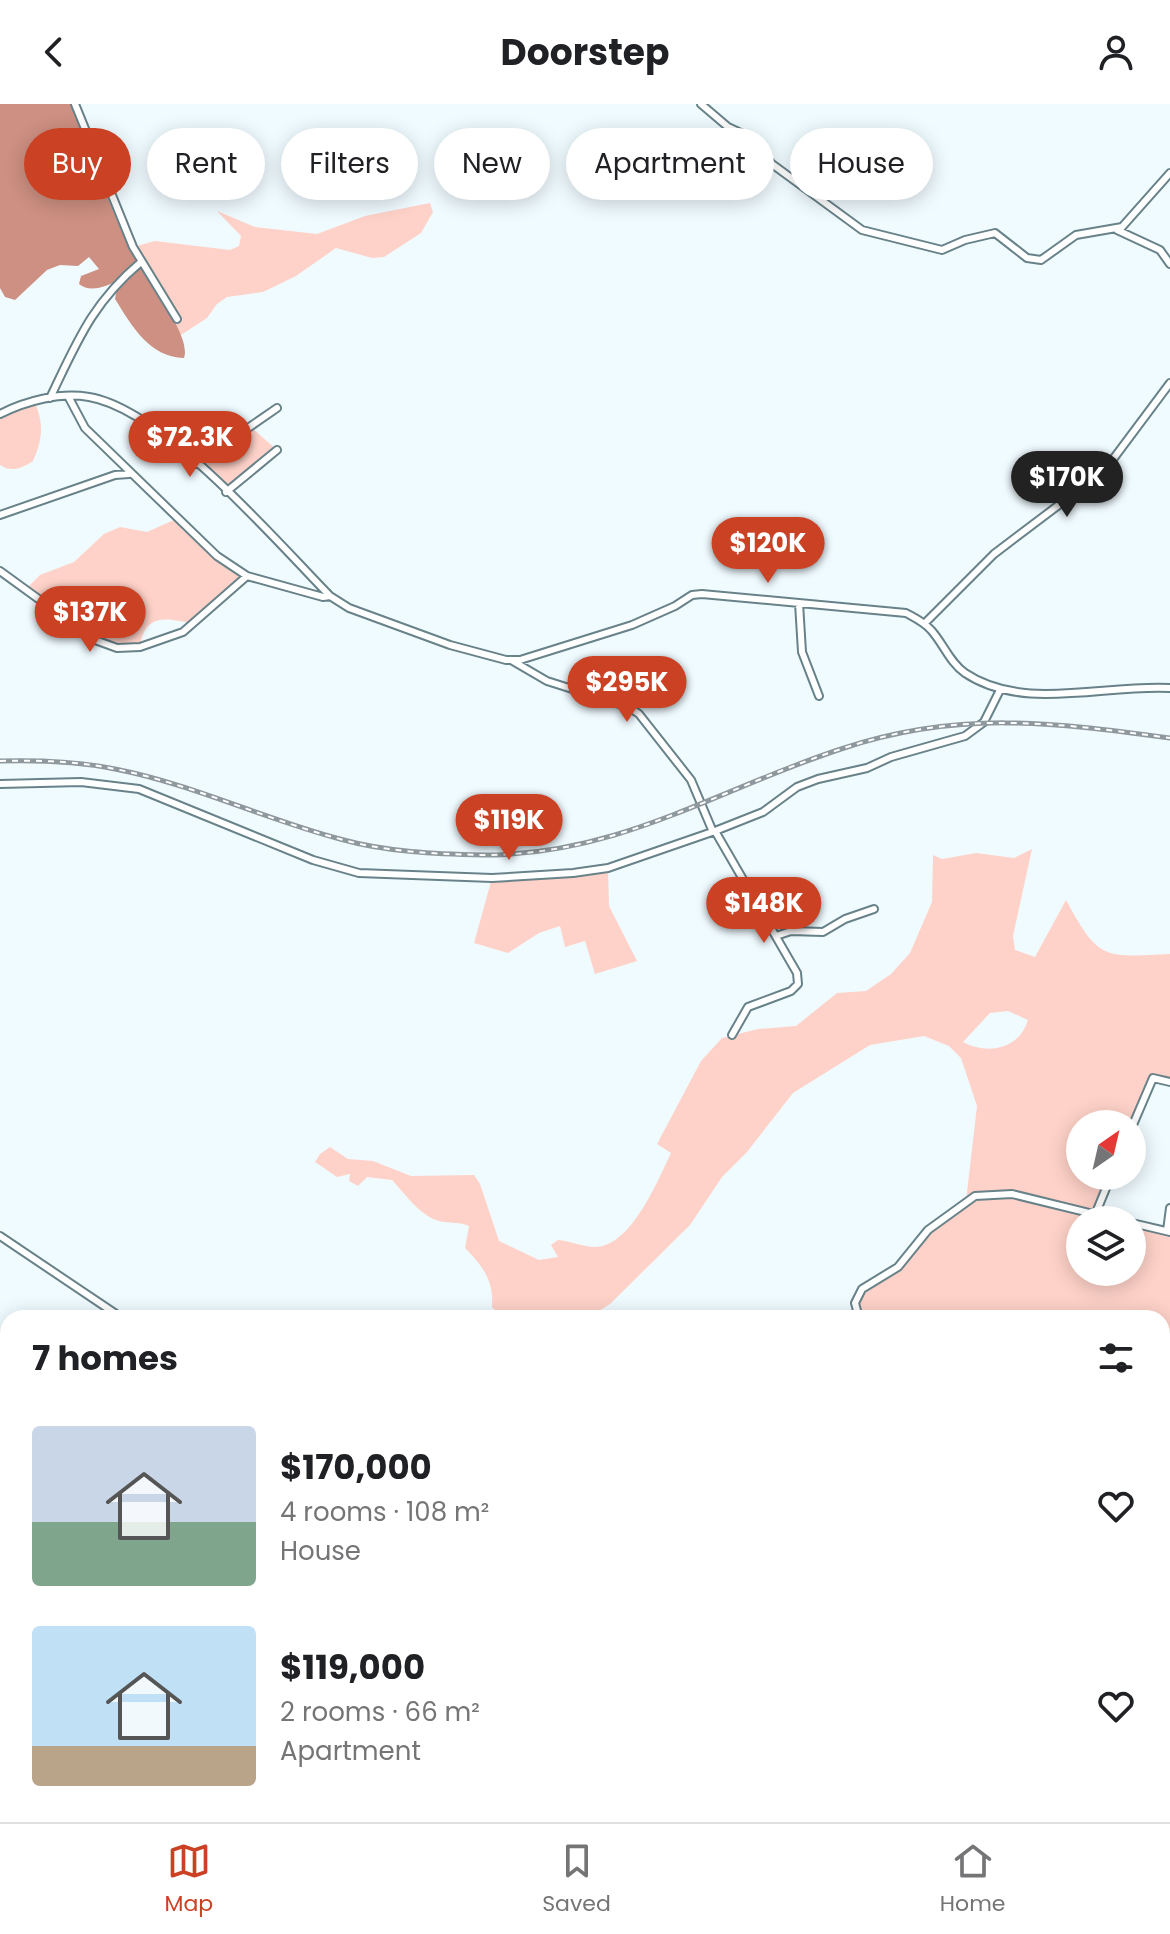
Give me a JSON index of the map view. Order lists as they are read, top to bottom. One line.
{"north":"top right","page":{"header":"Doorstep","chip":["Buy","Rent","Filters","New","Apartment","House"],"price":["$72.3K","$170K","$120K","$137K","$295K","$119K","$148K"],"heading":"7 homes","list":[{"name":"$170,000","note":"4 rooms · 108 m² · House"},{"name":"$119,000","note":"2 rooms · 66 m² · Apartment"}],"tabs":["Map","Saved","Home"]}}
